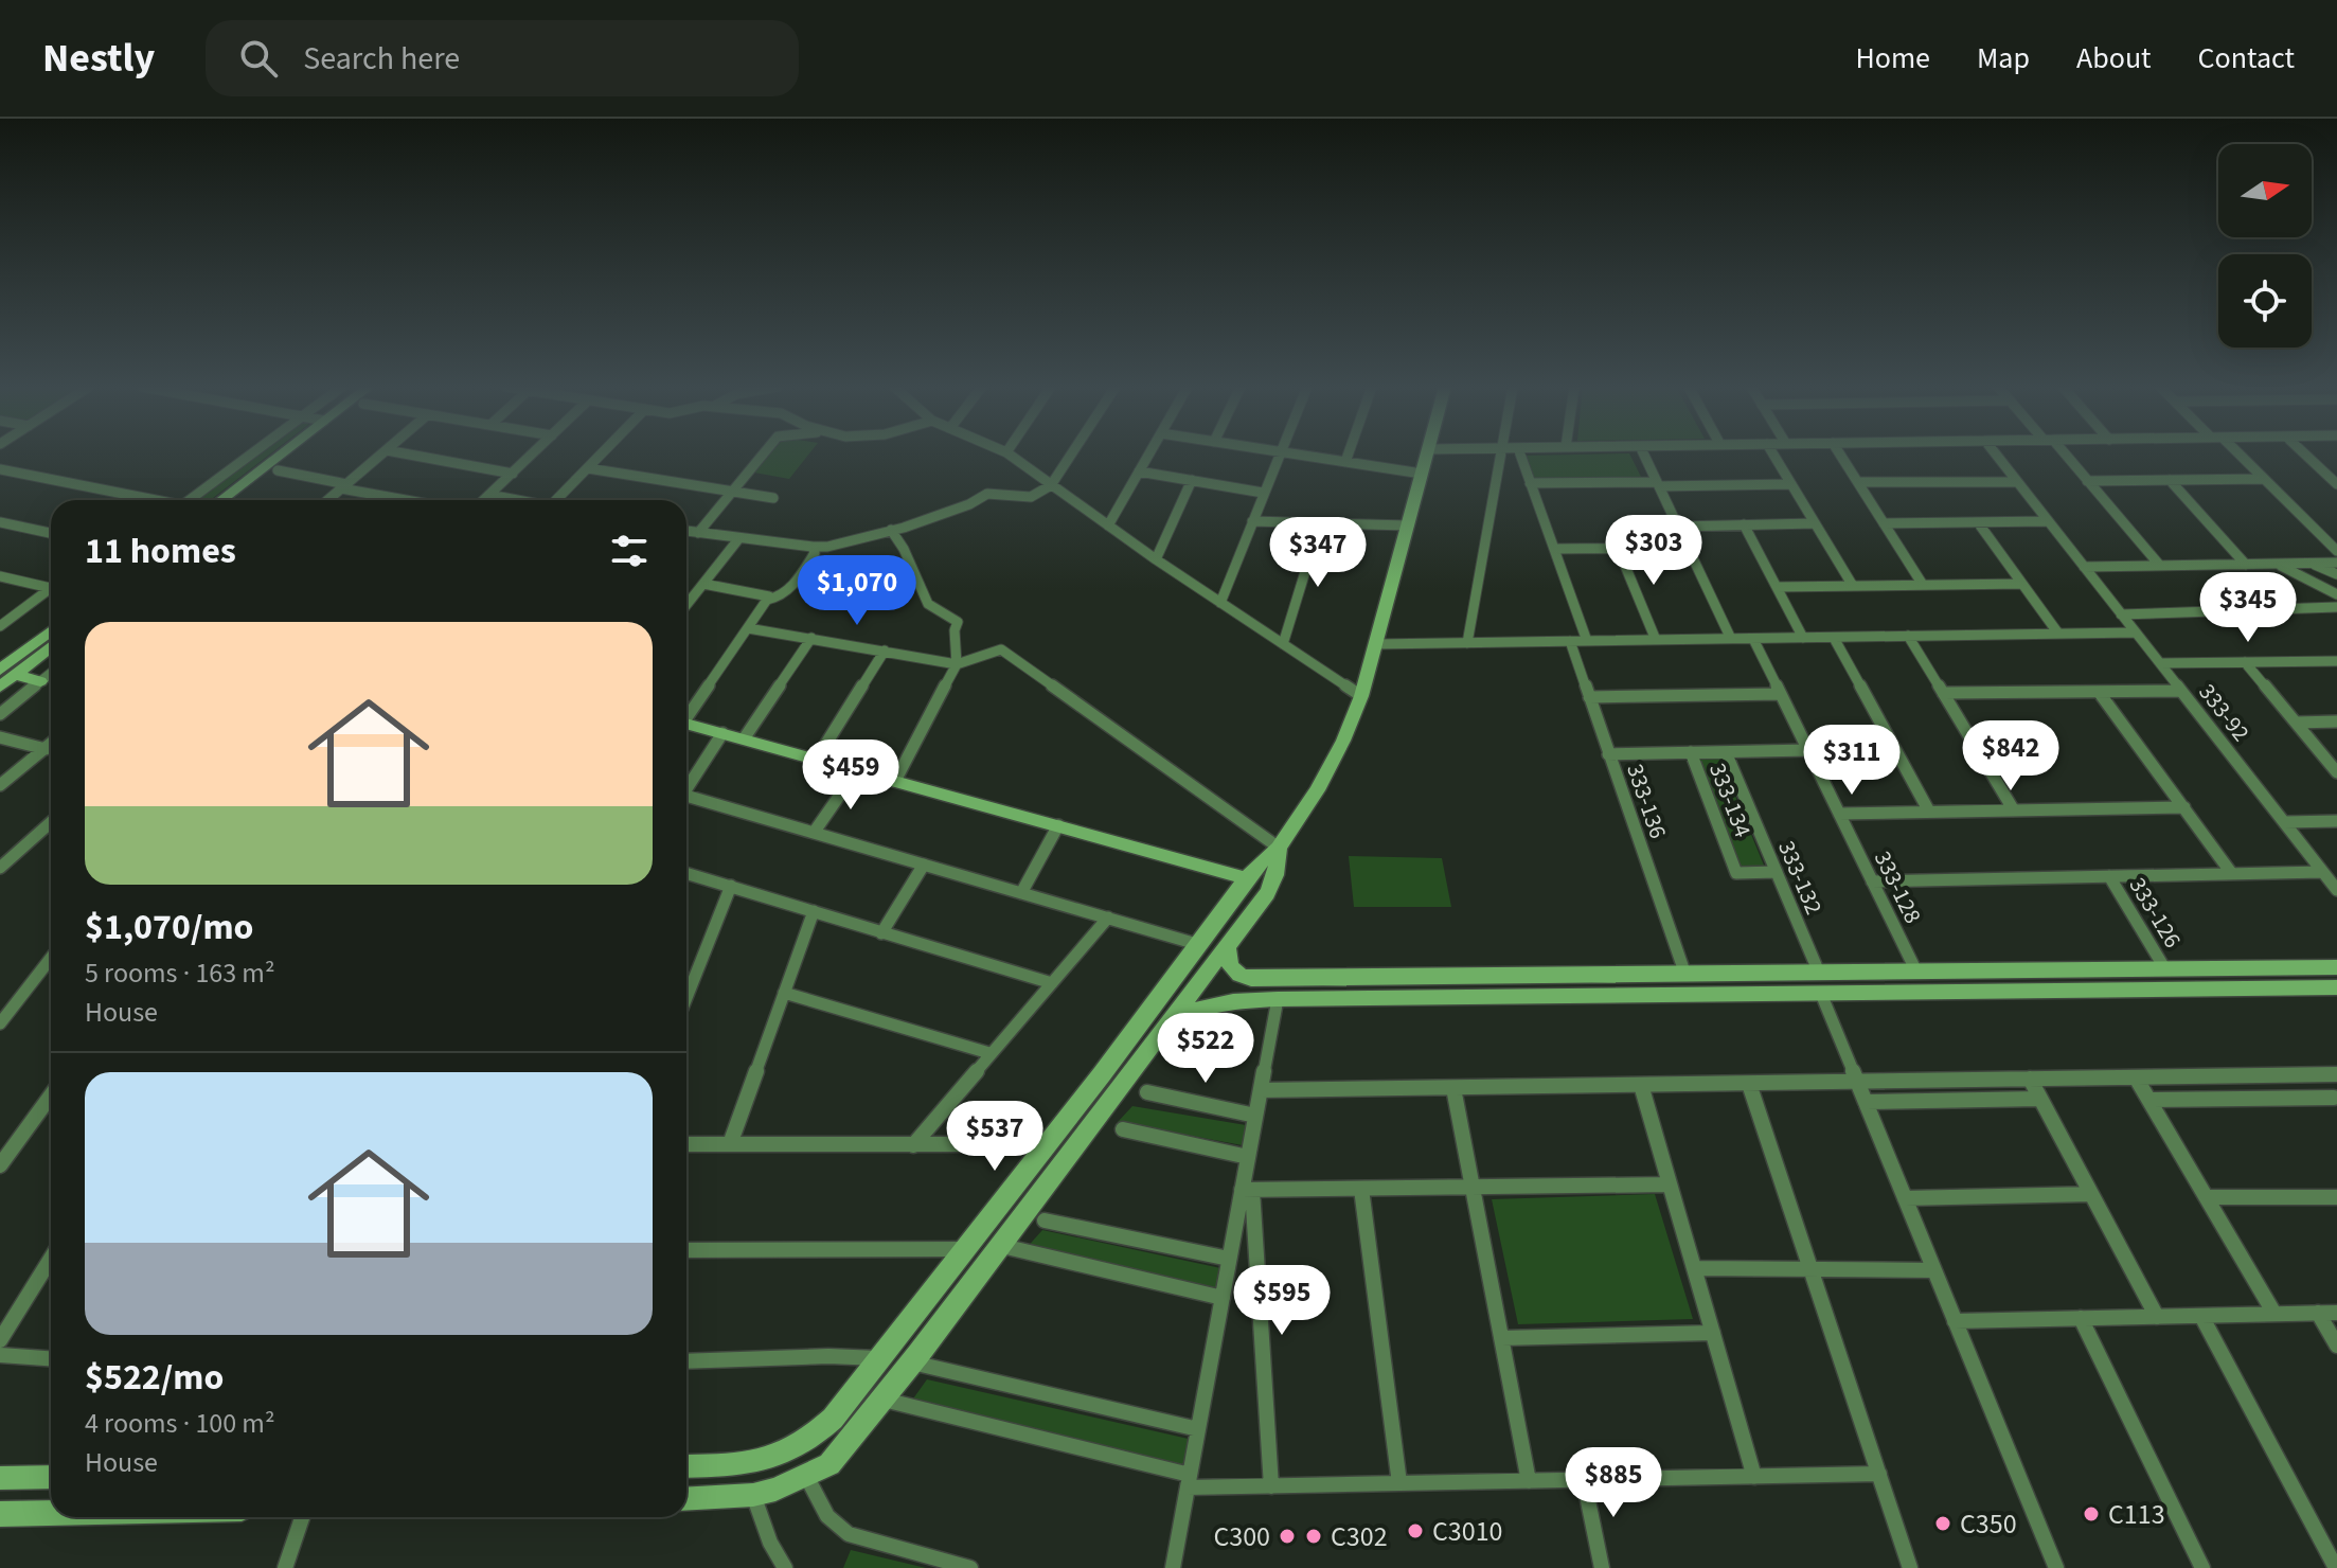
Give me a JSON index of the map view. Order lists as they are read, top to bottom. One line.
{"streets":{"street":["333-92","333-134","333-136","333-132","333-128","333-126"]},"crossings":[["333-134","333-132"]],"places":["C113","C350","C3010","C300","C302"],"north":"right","page":{"header":"Nestly","search":"Search here","nav":["Home","Map","About","Contact"],"heading":"11 homes","price":["$303","$347","$1,070","$345","$842","$311","$459","$522","$537","$595","$885"],"list":[{"name":"$1,070/mo","note":"5 rooms · 163 m² · House"},{"name":"$522/mo","note":"4 rooms · 100 m² · House"}]}}
